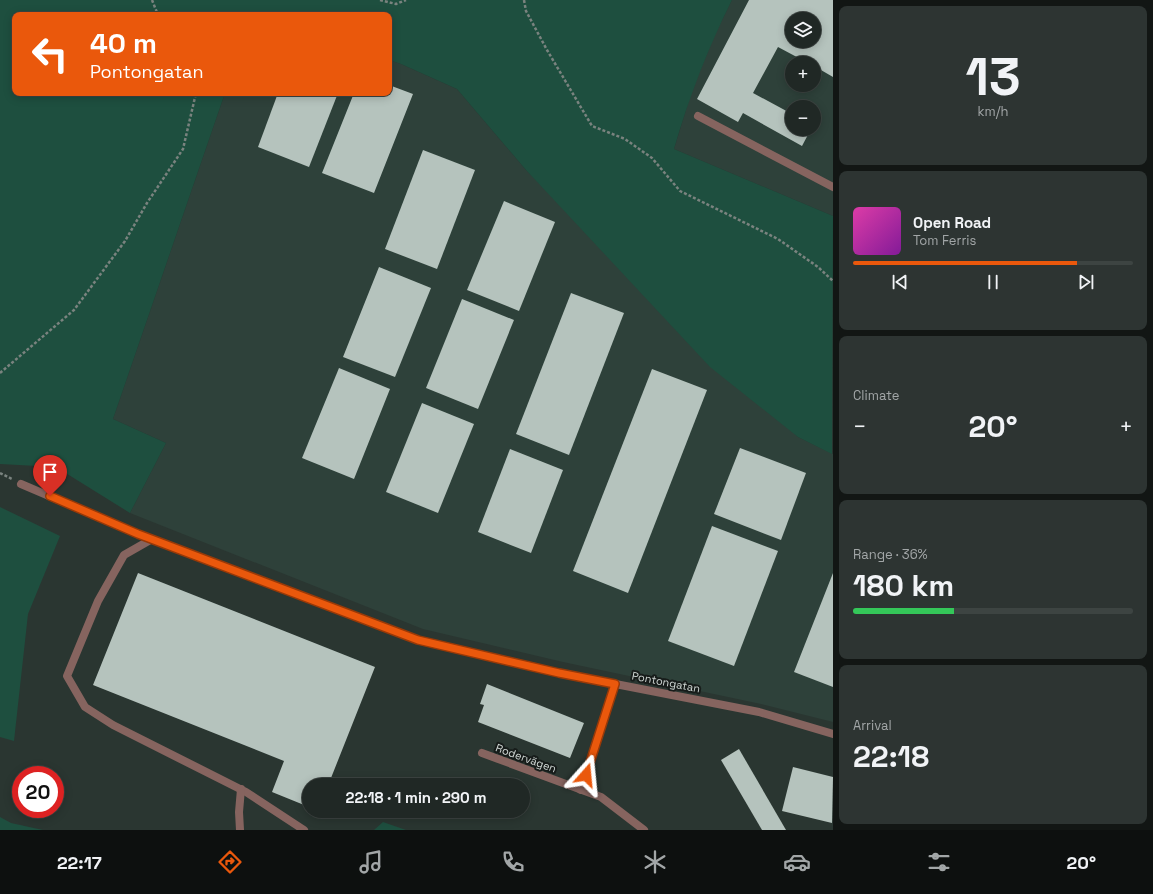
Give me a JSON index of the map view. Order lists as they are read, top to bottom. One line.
{"streets":{"street":["Pontongatan","Rodervägen"]},"page":{"tile":[["13","km/h"],"Climate",["Range · 36%","180 km"],["Arrival","22:18"]],"map_buttons":["+","−"],"turn":["40 m","Pontongatan"],"song":["Open Road","Tom Ferris"],"heat":["−","20°","+"],"limit":"20","trip":"22:18 · 1 min · 290 m","tabs":["22:17","20°"]}}
